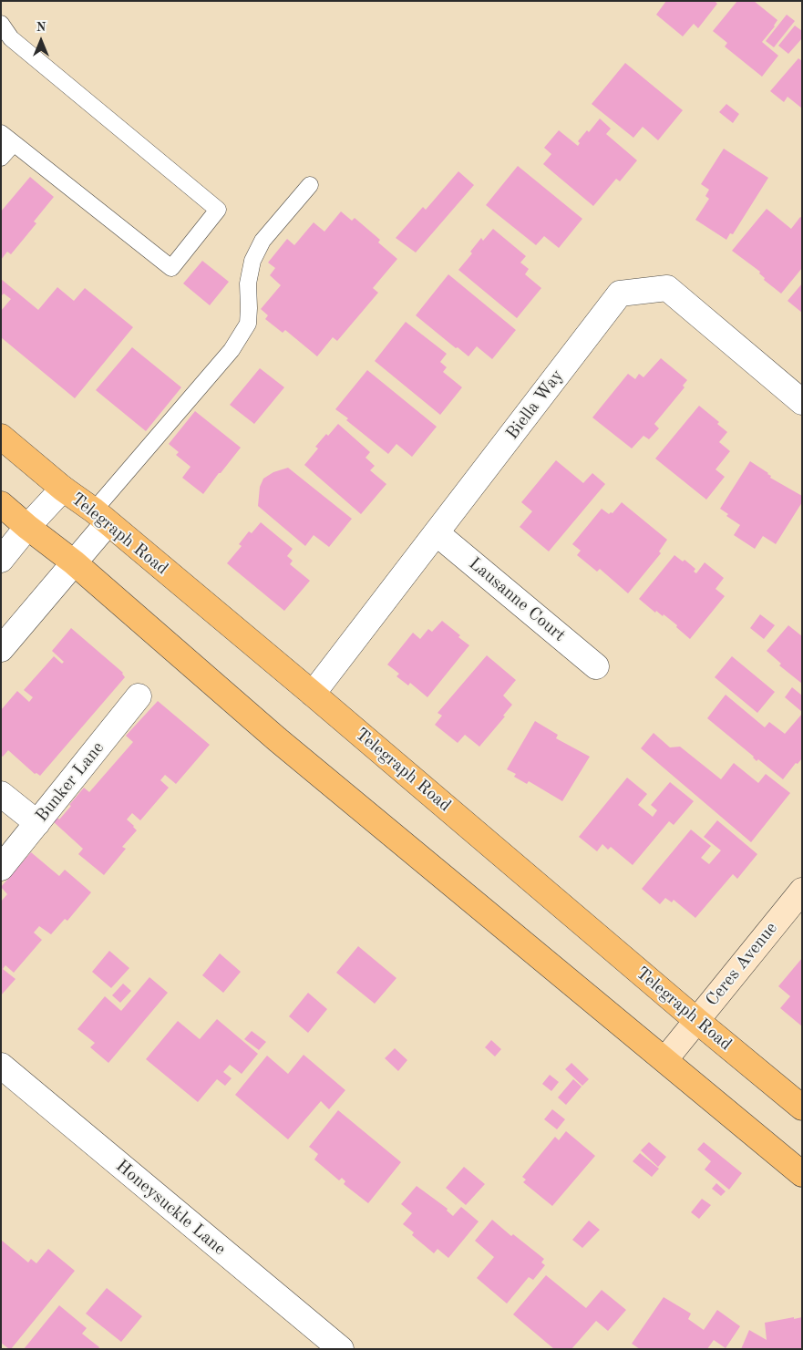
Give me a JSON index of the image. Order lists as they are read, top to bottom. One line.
{"streets":{"main road":["Telegraph Road"],"street":["Biella Way","Lausanne Court","Bunker Lane","Ceres Avenue","Honeysuckle Lane"]},"crossings":[["Biella Way","Telegraph Road"],["Biella Way","Lausanne Court"],["Telegraph Road","Ceres Avenue"]],"north":"top"}
